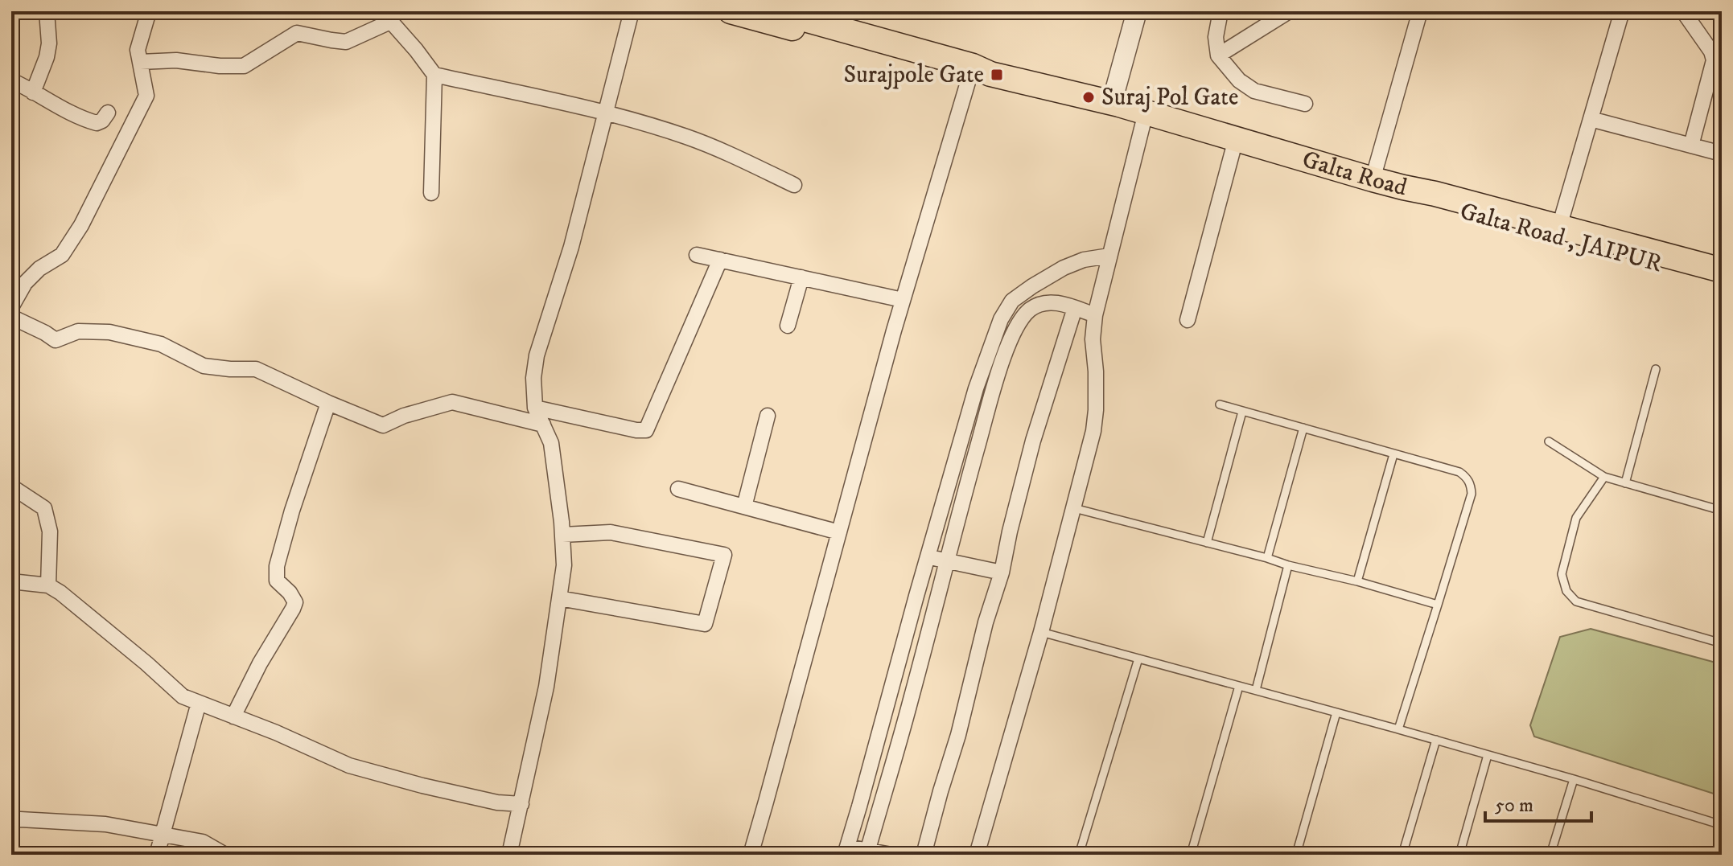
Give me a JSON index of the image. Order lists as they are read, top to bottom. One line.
{"streets":{"main road":["Galta Road","Galta Road , JAIPUR"]},"crossings":[["Galta Road","Galta Road , JAIPUR"]],"places":{"transit":["Surajpole Gate"],"other":["Suraj Pol Gate"]},"scale_bar":"50 m"}
